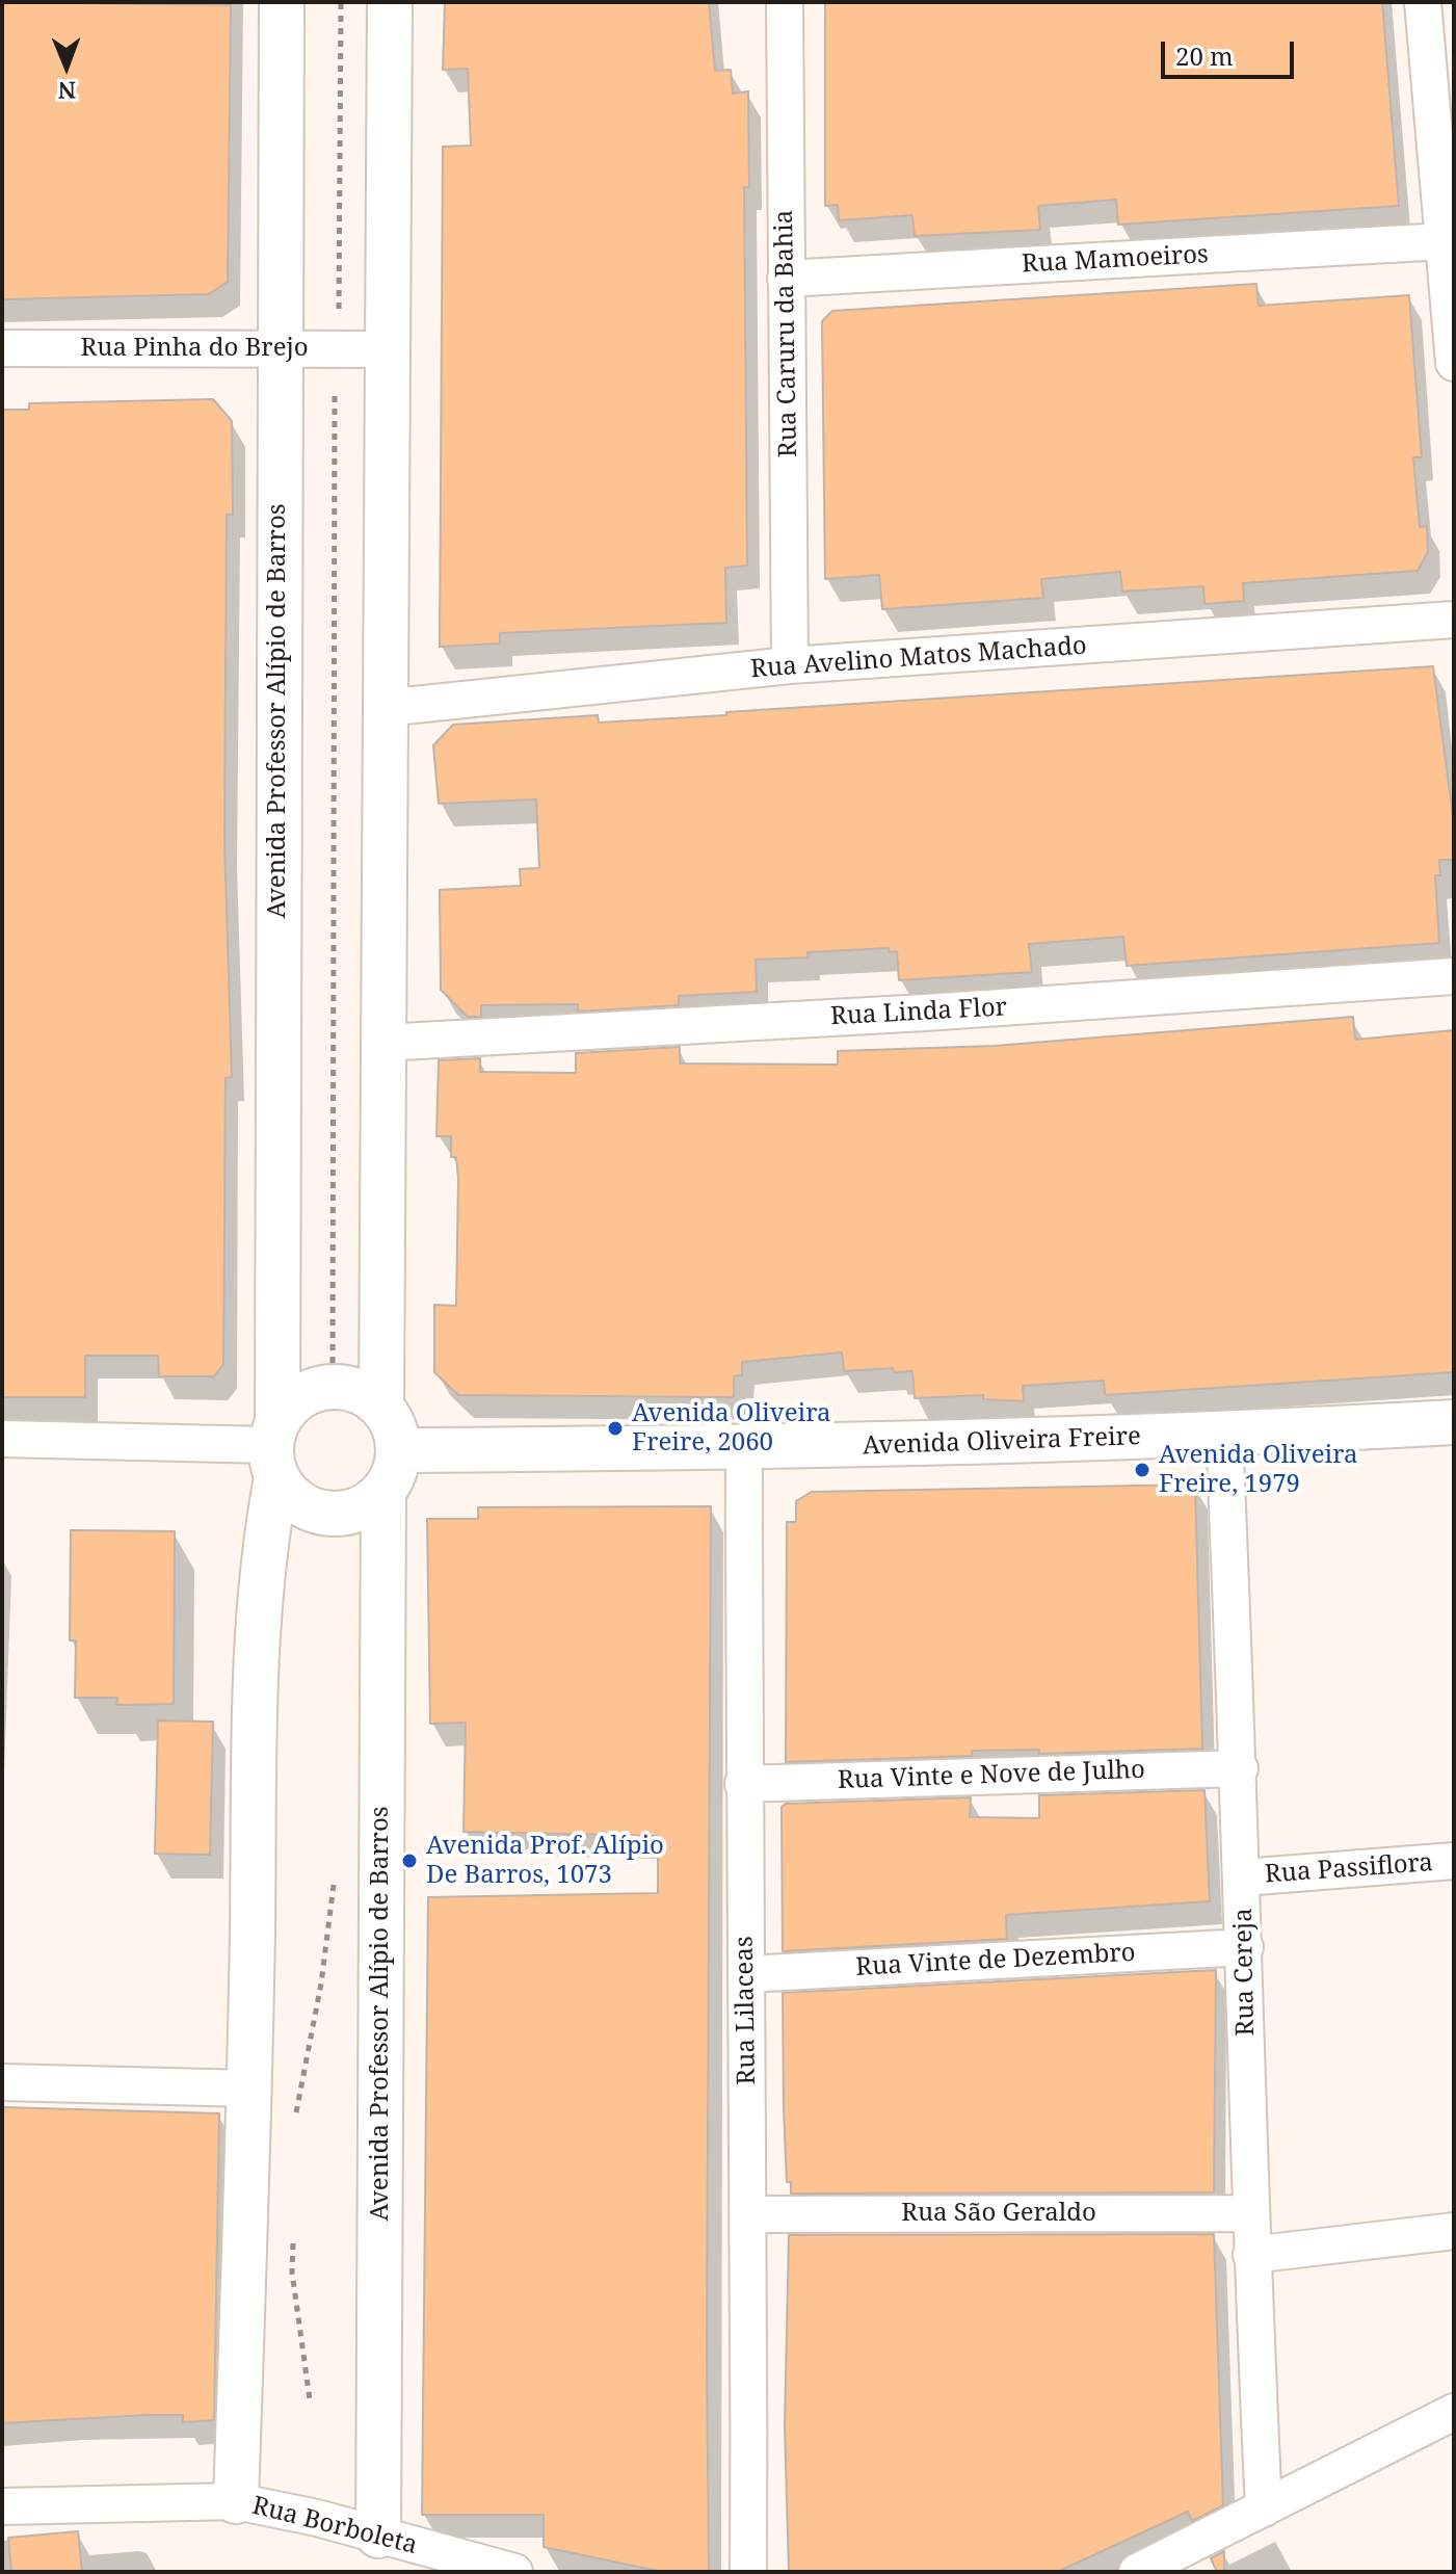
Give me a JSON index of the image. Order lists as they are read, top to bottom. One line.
{"streets":{"street":["Rua Mamoeiros","Rua Caruru da Bahia","Rua Pinha do Brejo","Rua Avelino Matos Machado","Avenida Professor Alípio de Barros","Rua Linda Flor","Avenida Oliveira Freire","Rua Vinte e Nove de Julho","Rua Passiflora","Rua Vinte de Dezembro","Rua Cereja","Rua Lilaceas","Rua São Geraldo","Rua Borboleta"]},"crossings":[["Rua Mamoeiros","Rua Caruru da Bahia"],["Rua Caruru da Bahia","Rua Avelino Matos Machado"],["Rua Pinha do Brejo","Avenida Professor Alípio de Barros"],["Avenida Professor Alípio de Barros","Avenida Oliveira Freire"],["Avenida Professor Alípio de Barros","Rua Borboleta"],["Avenida Oliveira Freire","Rua Cereja"],["Avenida Oliveira Freire","Rua Lilaceas"],["Rua Vinte e Nove de Julho","Rua Cereja"],["Rua Vinte e Nove de Julho","Rua Lilaceas"],["Rua Passiflora","Rua Cereja"],["Rua Vinte de Dezembro","Rua Cereja"],["Rua Vinte de Dezembro","Rua Lilaceas"],["Rua Cereja","Rua São Geraldo"],["Rua Lilaceas","Rua São Geraldo"]],"places":["Avenida Oliveira Freire, 2060","Avenida Oliveira Freire, 1979","Avenida Prof. Alípio De Barros, 1073"],"scale_bar":"20 m","north":"bottom"}
